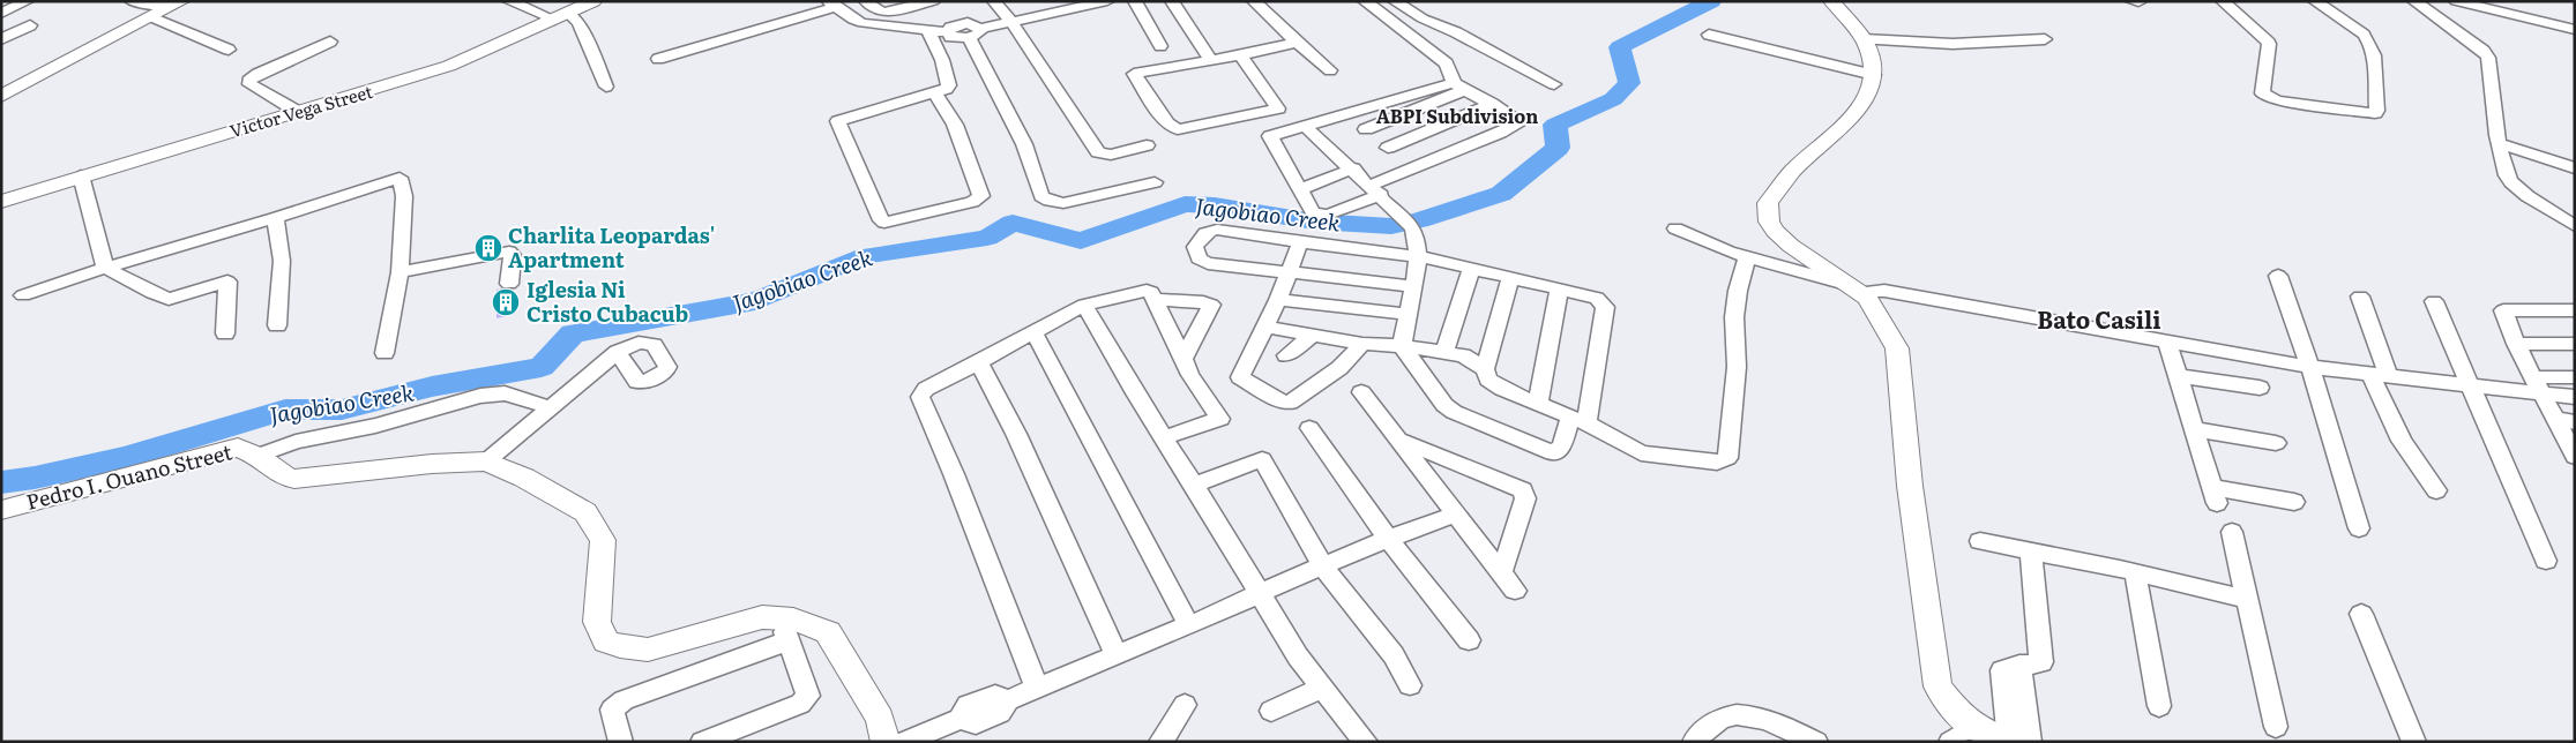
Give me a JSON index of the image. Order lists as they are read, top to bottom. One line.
{"streets":{"street":["Victor Vega Street","Pedro I. Ouano Street"]},"districts":["ABPI Subdivision","Bato Casili"],"water":["Jagobiao Creek"],"places":{"building":["Charlita Leopardas' Apartment","Iglesia Ni Cristo Cubacub"]}}
